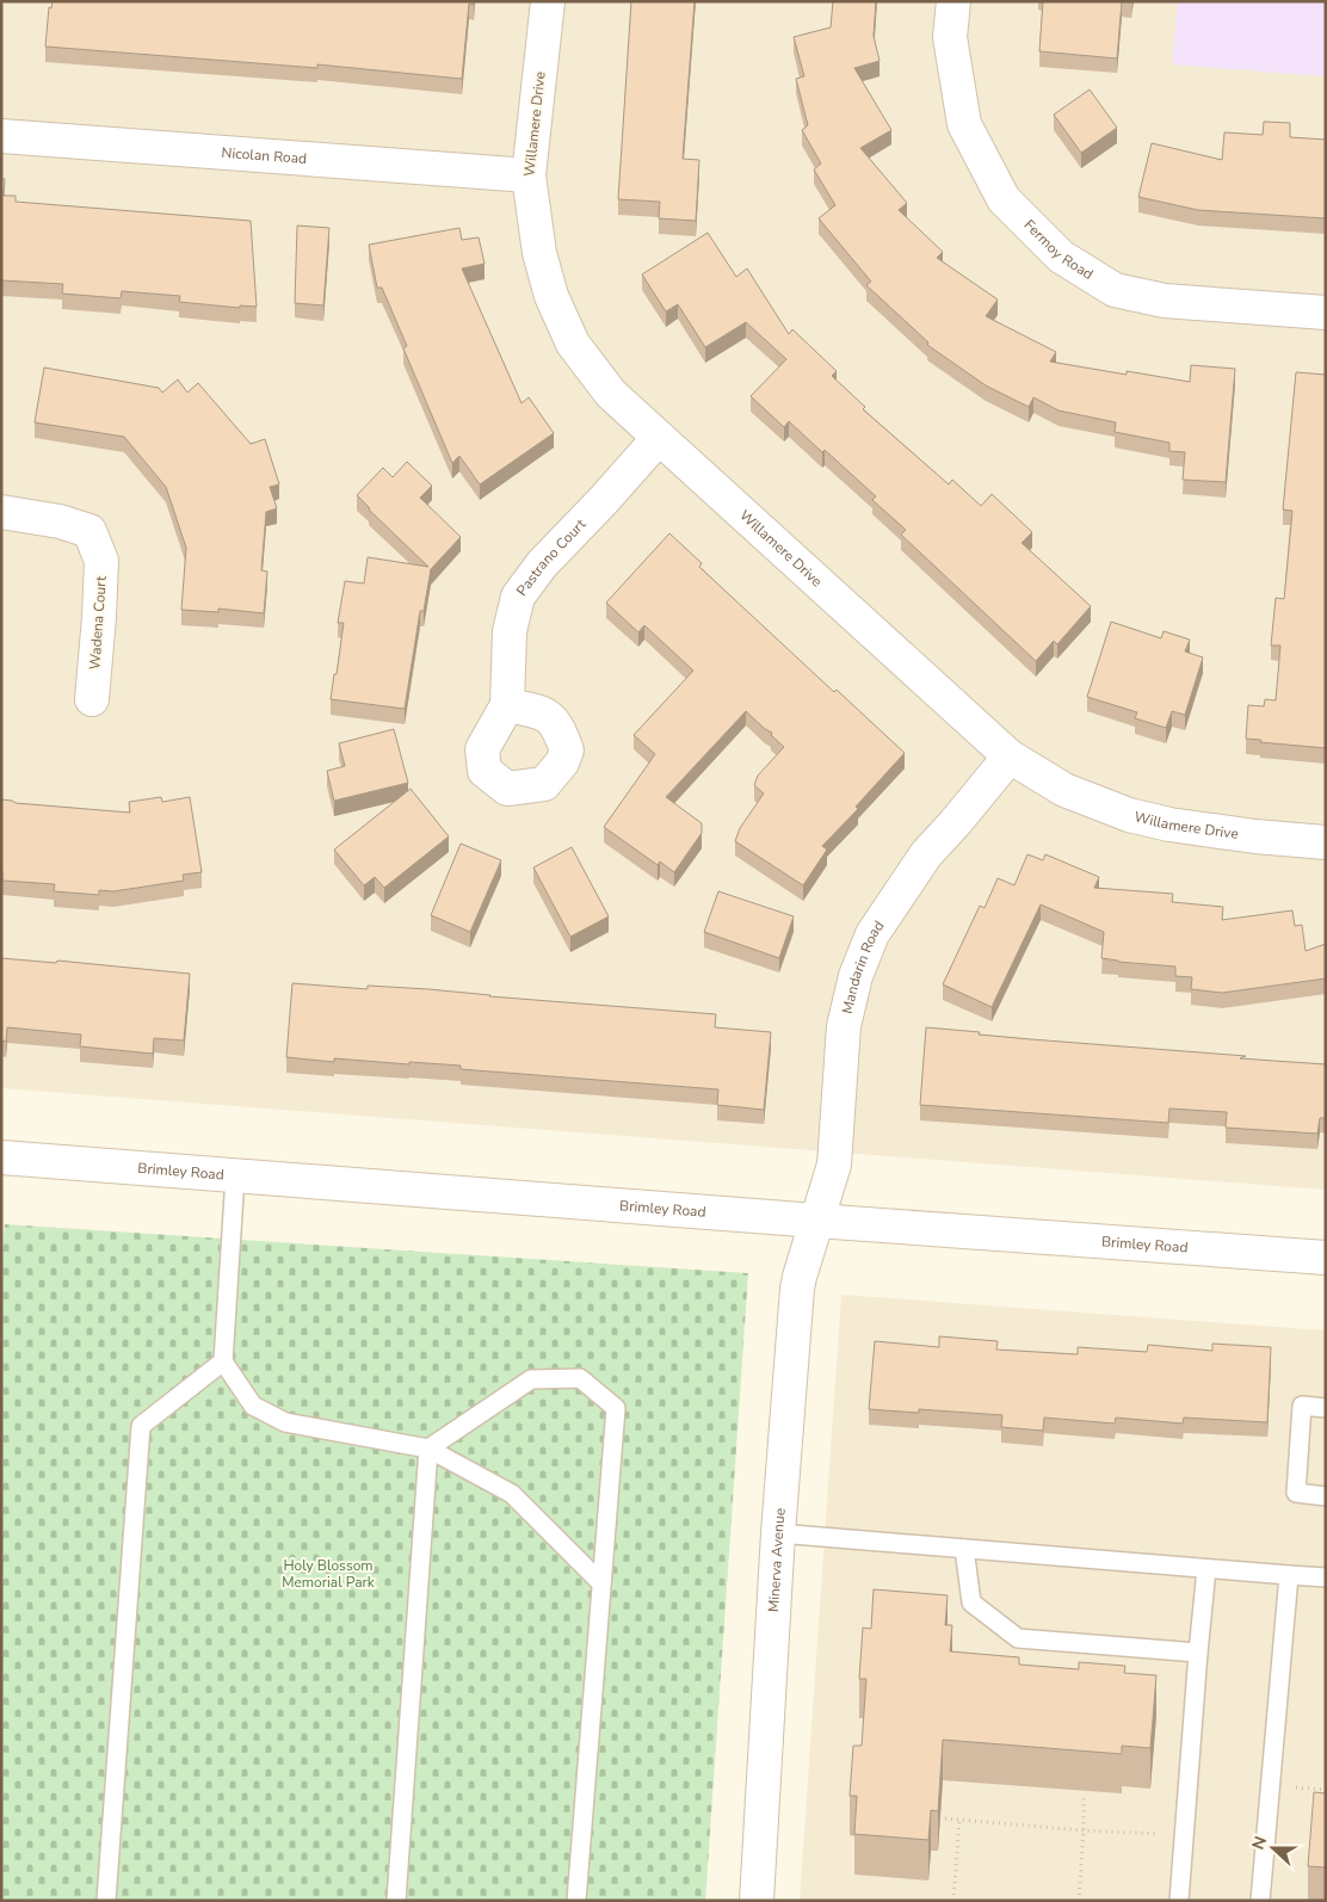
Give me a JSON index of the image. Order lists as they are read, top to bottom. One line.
{"streets":{"street":["Willamere Drive","Nicolan Road","Fermoy Road","Pastrano Court","Wadena Court","Mandarin Road","Brimley Road","Minerva Avenue"]},"crossings":[["Willamere Drive","Nicolan Road"],["Willamere Drive","Pastrano Court"],["Willamere Drive","Mandarin Road"],["Mandarin Road","Brimley Road"],["Mandarin Road","Minerva Avenue"],["Brimley Road","Minerva Avenue"]],"parks":["Holy Blossom Memorial Park"],"north":"left"}
